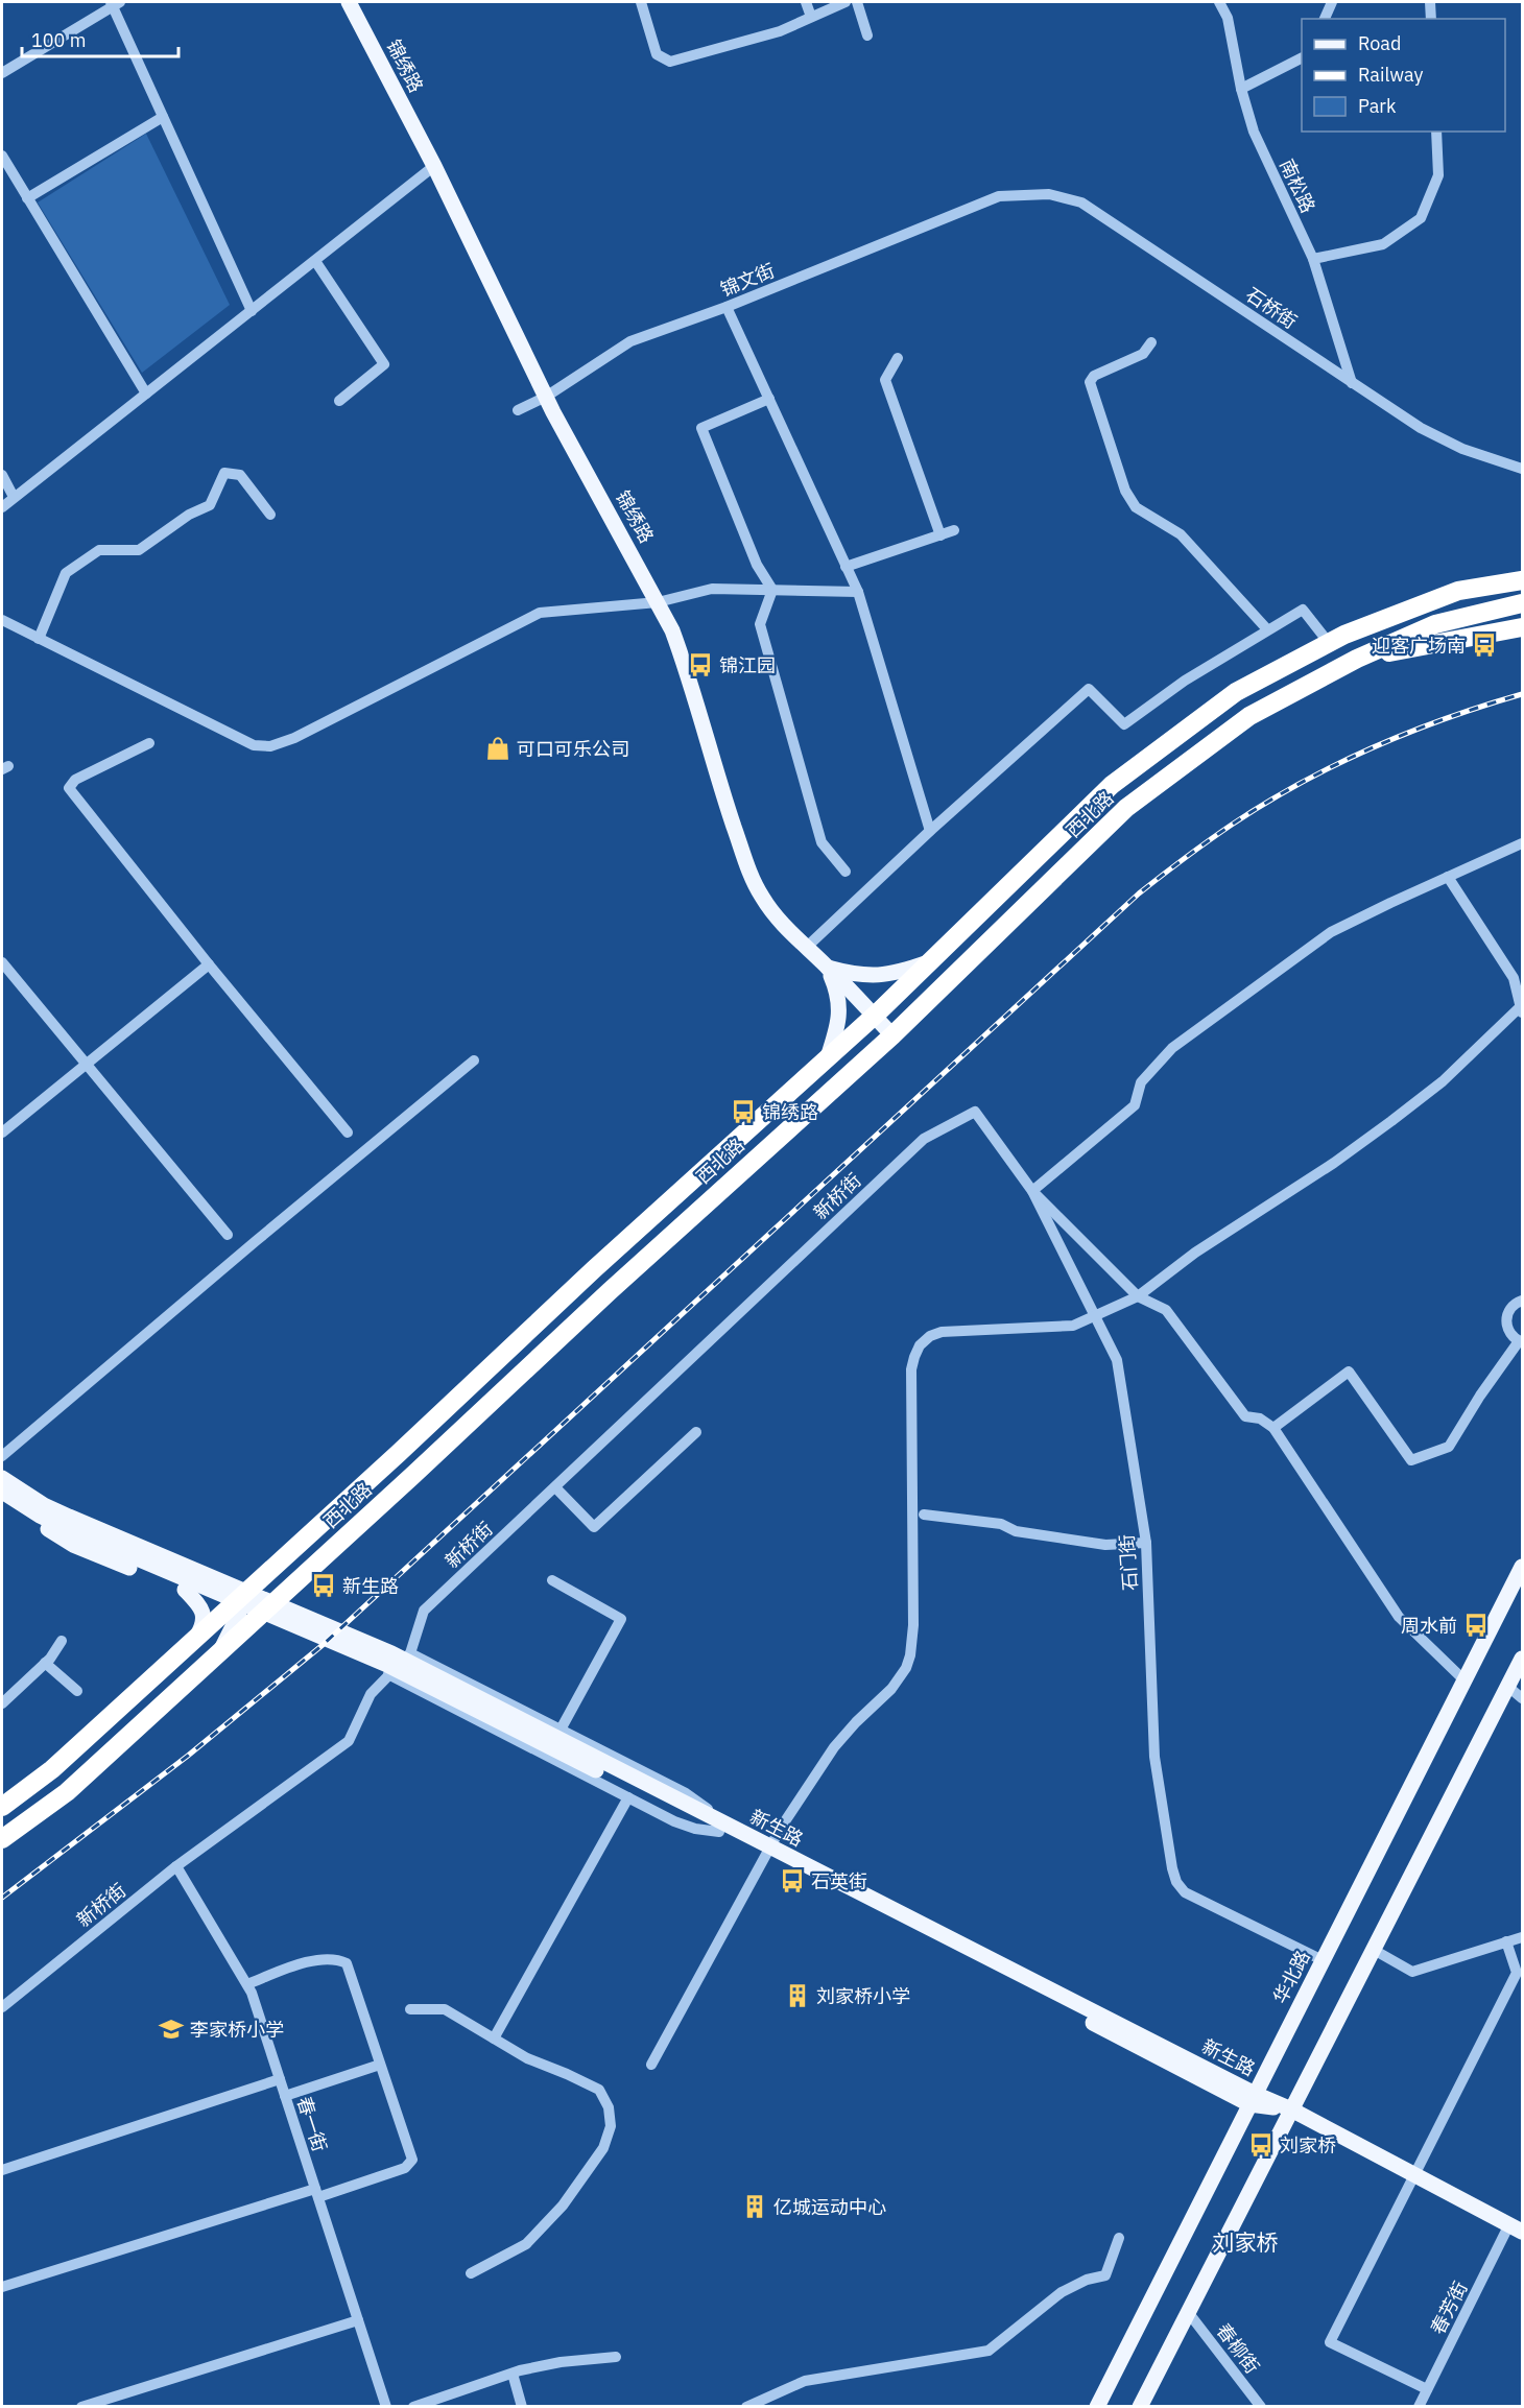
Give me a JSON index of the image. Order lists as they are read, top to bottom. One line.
{"streets":{"highway":["西北路"],"main road":["锦绣路","新生路","华北路"],"street":["南松路","锦文街","石桥街","新桥街","石门街","春一街","春芳街","春柳街"]},"crossings":[["锦绣路","锦文街"],["锦绣路","西北路"],["南松路","石桥街"],["锦文街","石桥街"],["新桥街","石门街"],["新桥街","春一街"],["石门街","华北路"],["新生路","华北路"],["新生路","春芳街"]],"districts":["刘家桥"],"places":{"bus stop":["迎客广场南","锦江园","锦绣路","新生路","周水前","石英街","刘家桥"],"shop":["可口可乐公司"],"building":["刘家桥小学","亿城运动中心"],"school or university":["李家桥小学"]},"legend":["Road","Railway","Park"],"scale_bar":"100 m"}
